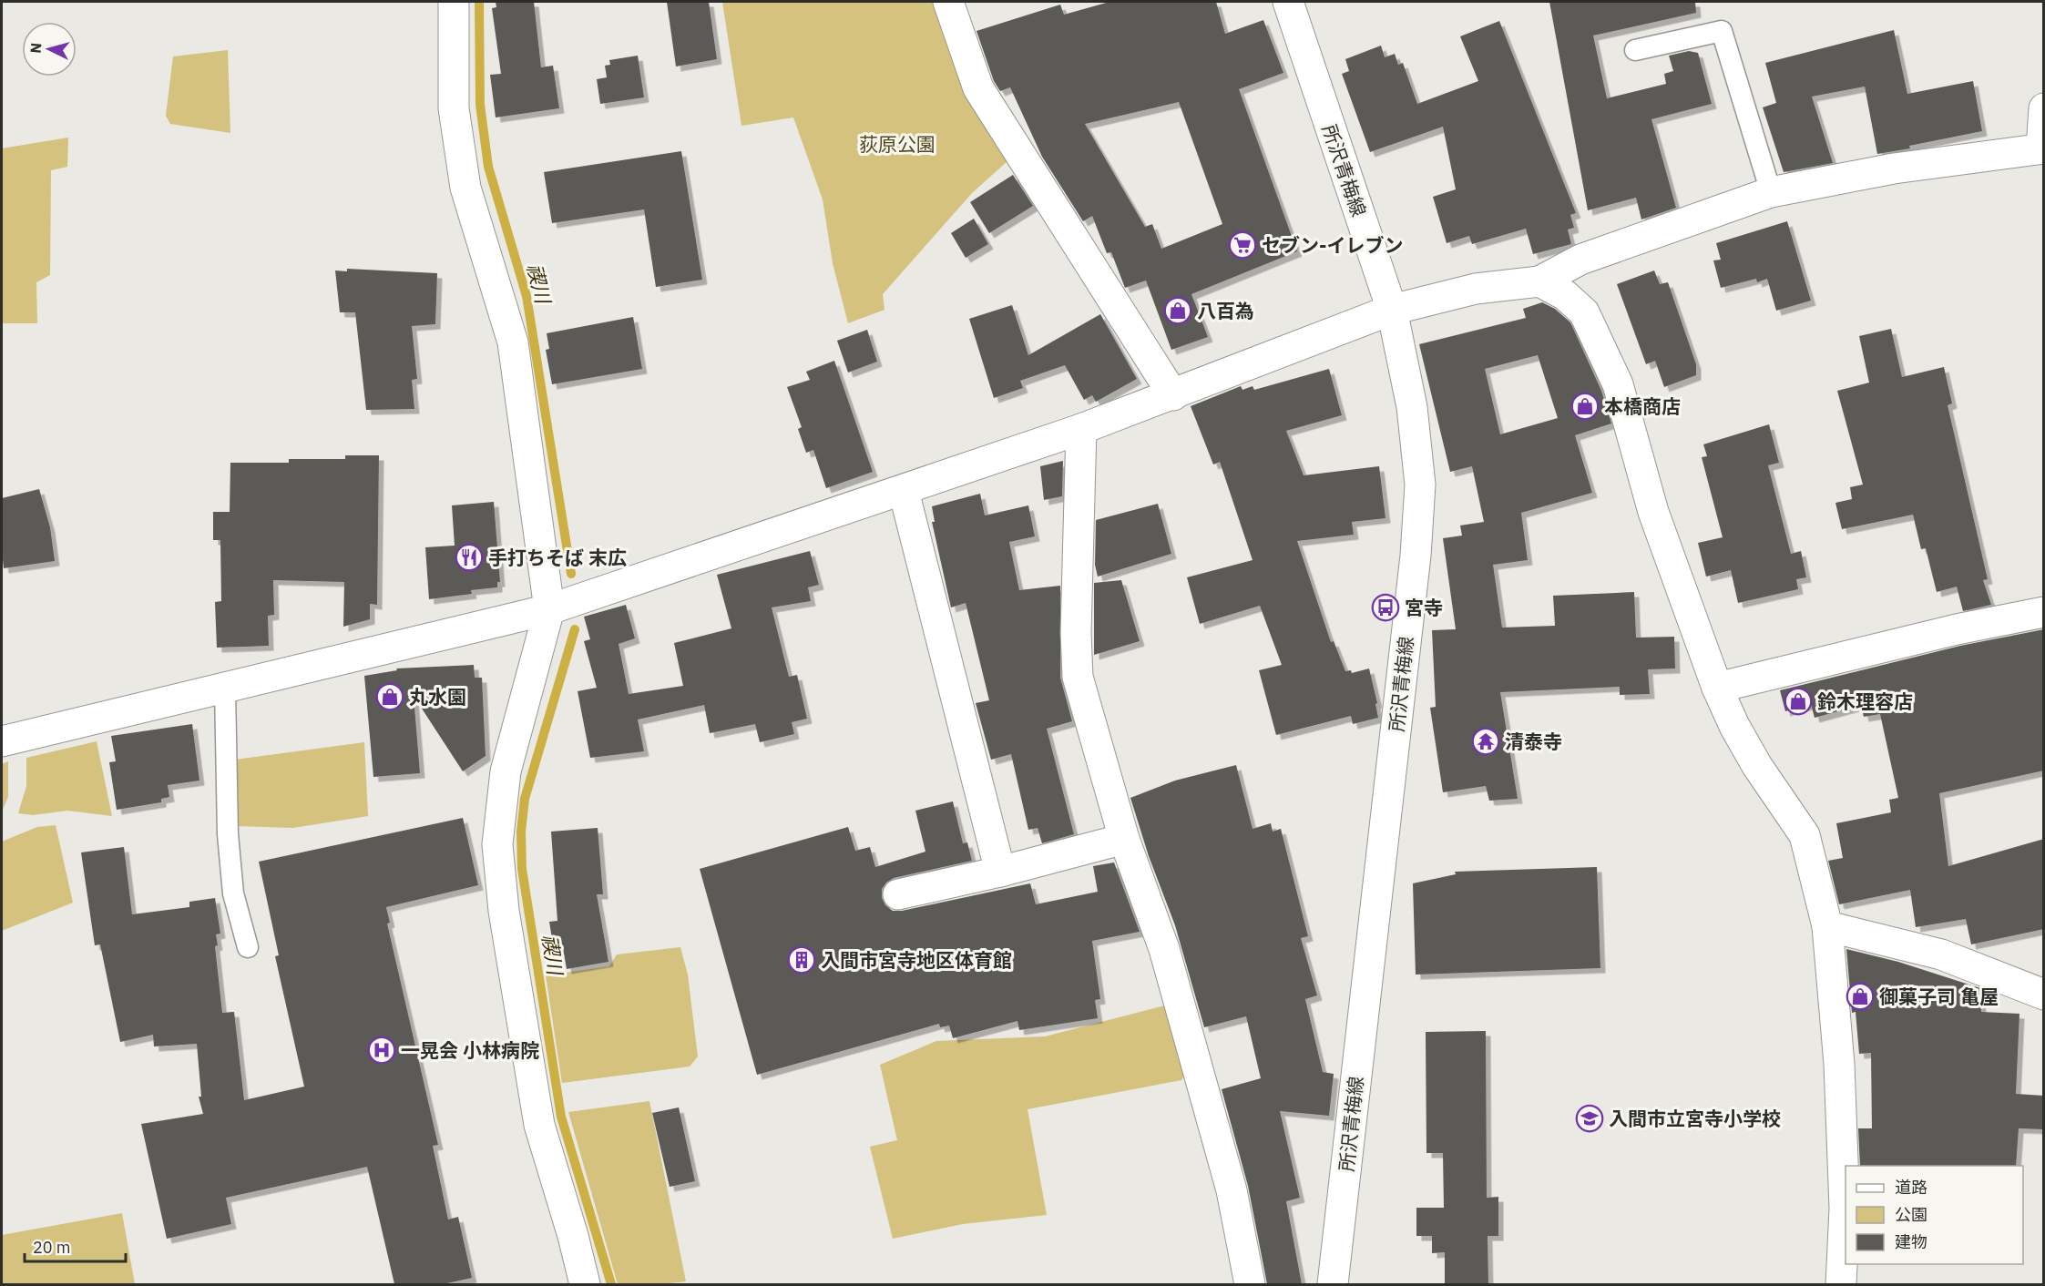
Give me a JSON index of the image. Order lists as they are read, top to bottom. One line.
{"streets":{"street":["所沢青梅線"]},"water":["禊川"],"parks":["荻原公園"],"places":{"supermarket":["セブン-イレブン"],"shop":["八百為","本橋商店","丸水園","鈴木理容店","御菓子司 亀屋"],"restaurant":["手打ちそば 末広"],"bus stop":["宮寺"],"temple":["清泰寺"],"building":["入間市宮寺地区体育館"],"hospital":["一晃会 小林病院"],"school or university":["入間市立宮寺小学校"]},"legend":["道路","公園","建物"],"scale_bar":"20 m","north":"left"}
